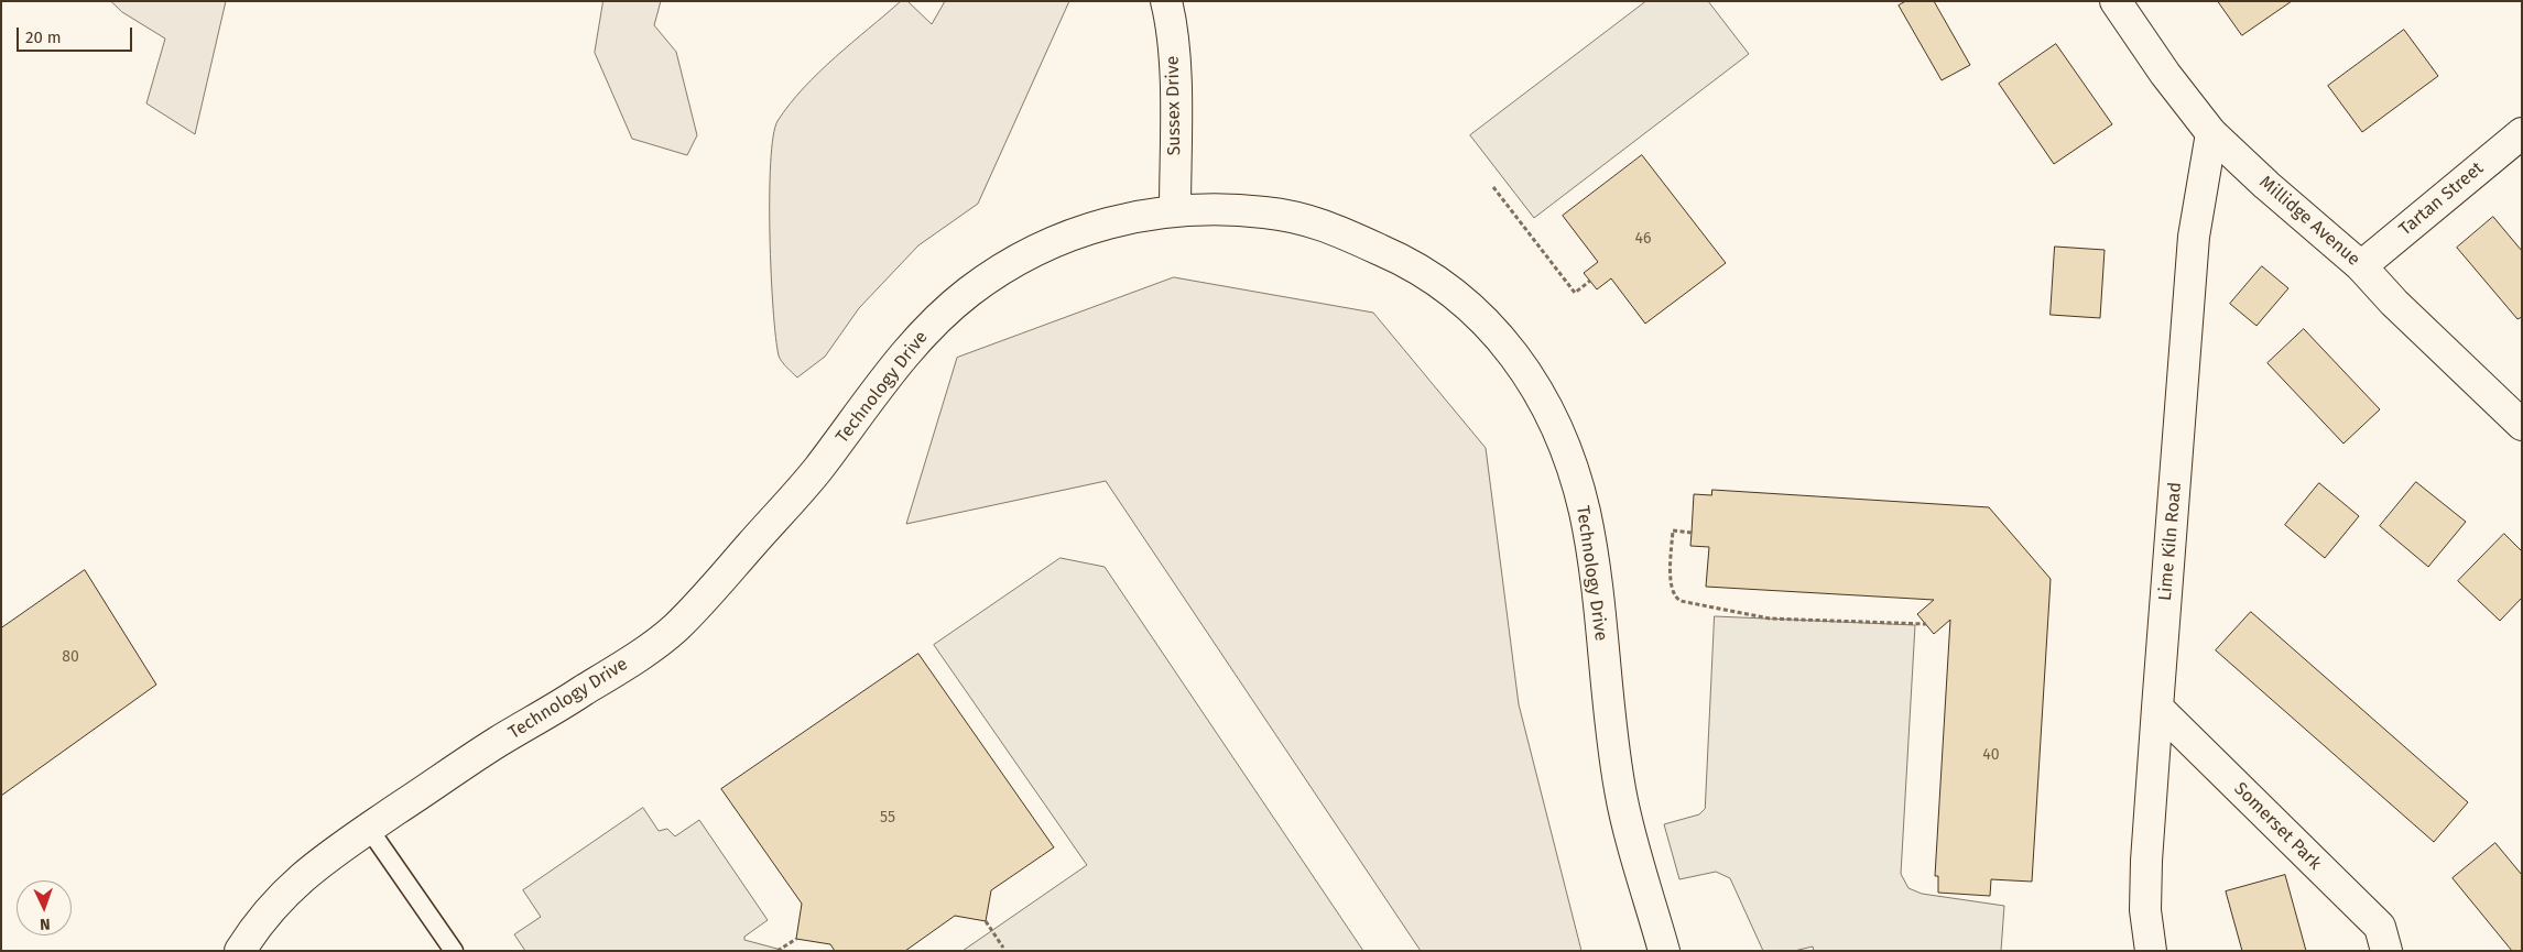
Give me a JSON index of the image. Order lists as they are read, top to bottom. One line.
{"streets":{"street":["Sussex Drive","Tartan Street","Millidge Avenue","Technology Drive","Lime Kiln Road","Somerset Park"]},"crossings":[["Sussex Drive","Technology Drive"],["Tartan Street","Millidge Avenue"],["Millidge Avenue","Lime Kiln Road"],["Lime Kiln Road","Somerset Park"]],"house_numbers":["46","80","40","55"],"scale_bar":"20 m","north":"bottom"}
